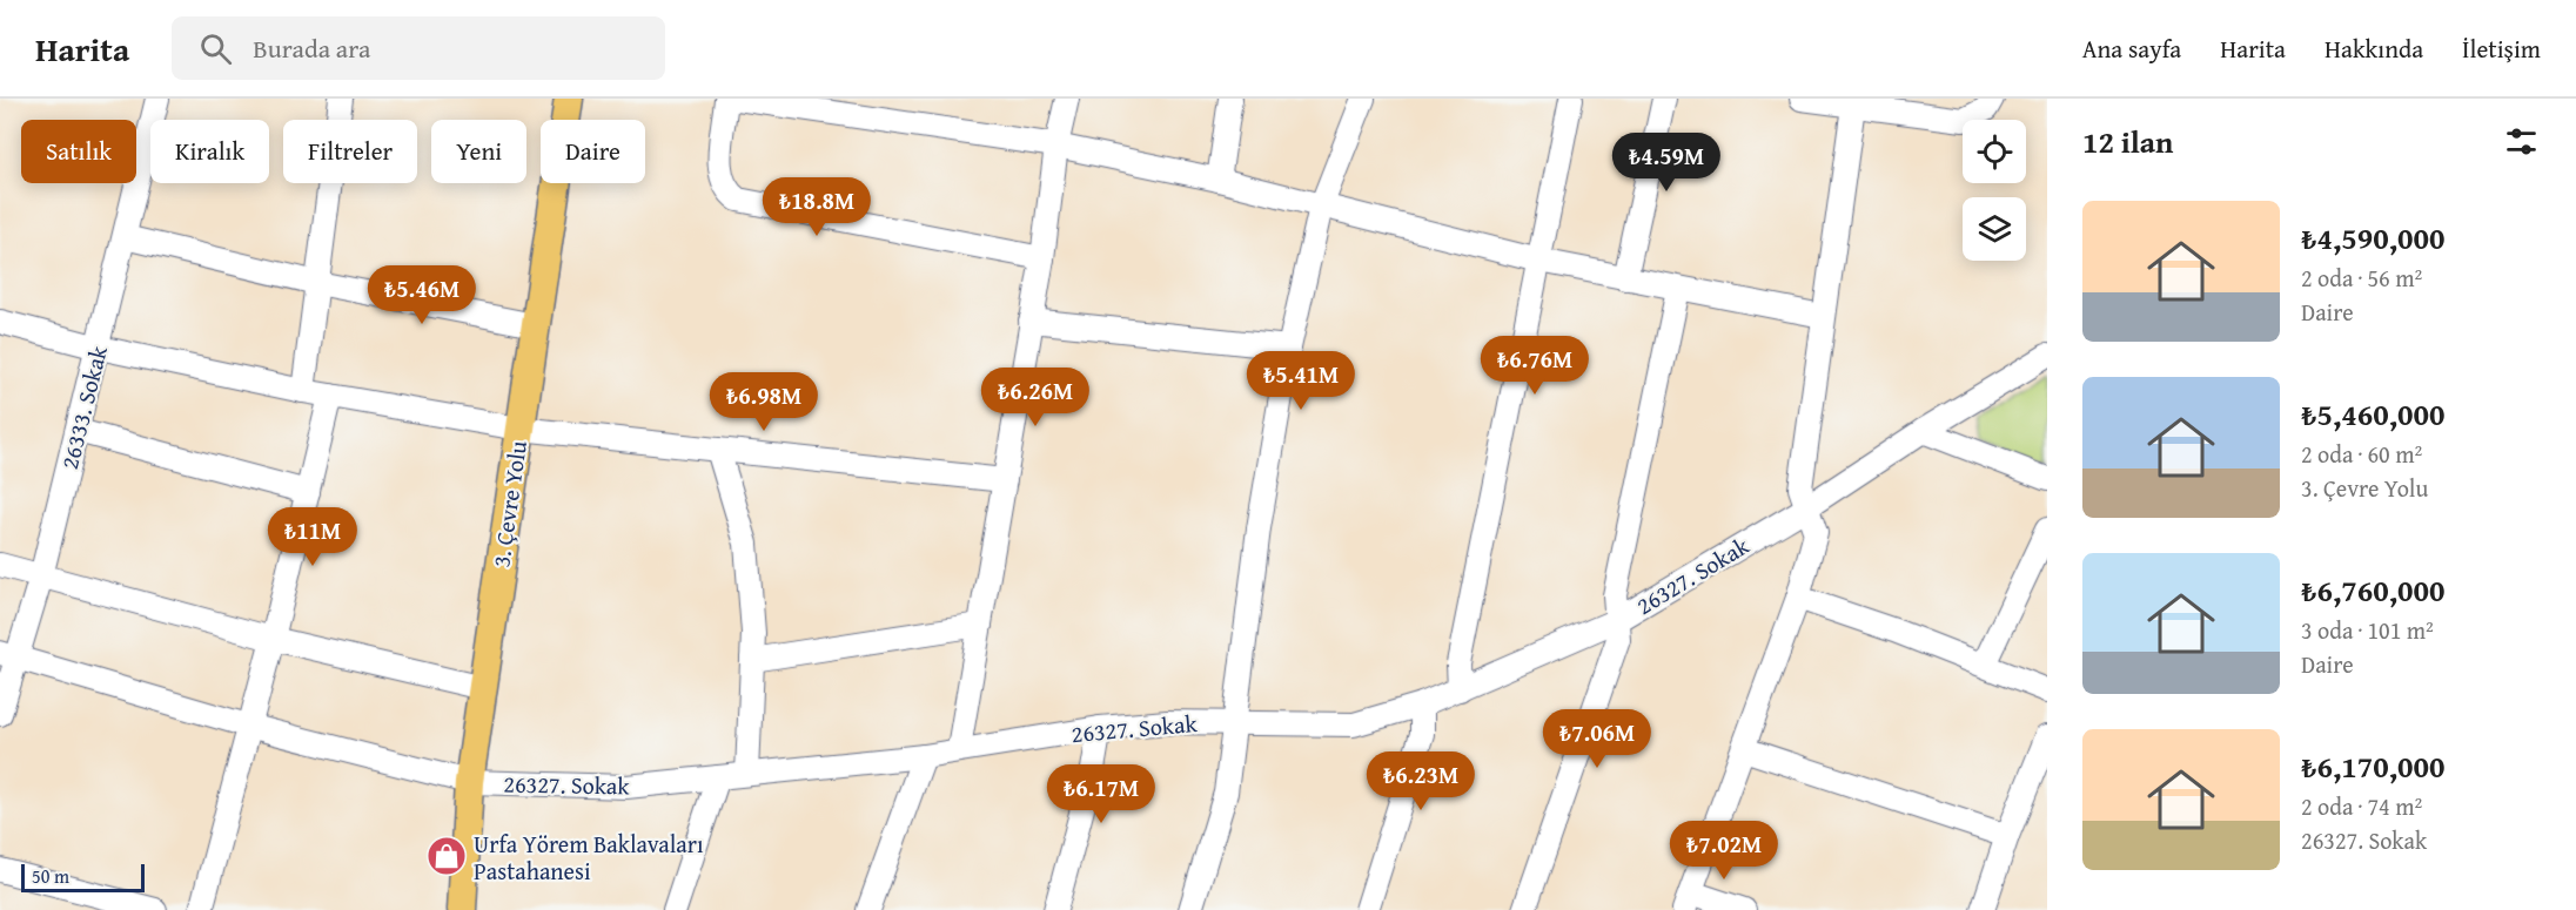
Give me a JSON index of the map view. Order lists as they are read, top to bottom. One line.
{"streets":{"main road":["3. Çevre Yolu"],"street":["26333. Sokak","26327. Sokak"]},"crossings":[["26333. Sokak","26327. Sokak"],["3. Çevre Yolu","26327. Sokak"]],"places":{"shop":["Urfa Yörem Baklavaları Pastahanesi"]},"scale_bar":"50 m","page":{"header":"Harita","search":"Burada ara","nav":["Ana sayfa","Harita","Hakkında","İletişim"],"heading":"12 ilan","chip":["Satılık","Kiralık","Filtreler","Yeni","Daire"],"price":["₺4.59M","₺18.8M","₺5.46M","₺6.76M","₺5.41M","₺6.26M","₺6.98M","₺11M","₺7.06M","₺6.23M","₺6.17M","₺7.02M"],"list":[{"name":"₺4,590,000","note":"2 oda · 56 m² · Daire"},{"name":"₺5,460,000","note":"2 oda · 60 m² · 3. Çevre Yolu"},{"name":"₺6,760,000","note":"3 oda · 101 m² · Daire"},{"name":"₺6,170,000","note":"2 oda · 74 m² · 26327. Sokak"}],"scale":"50 m"}}
